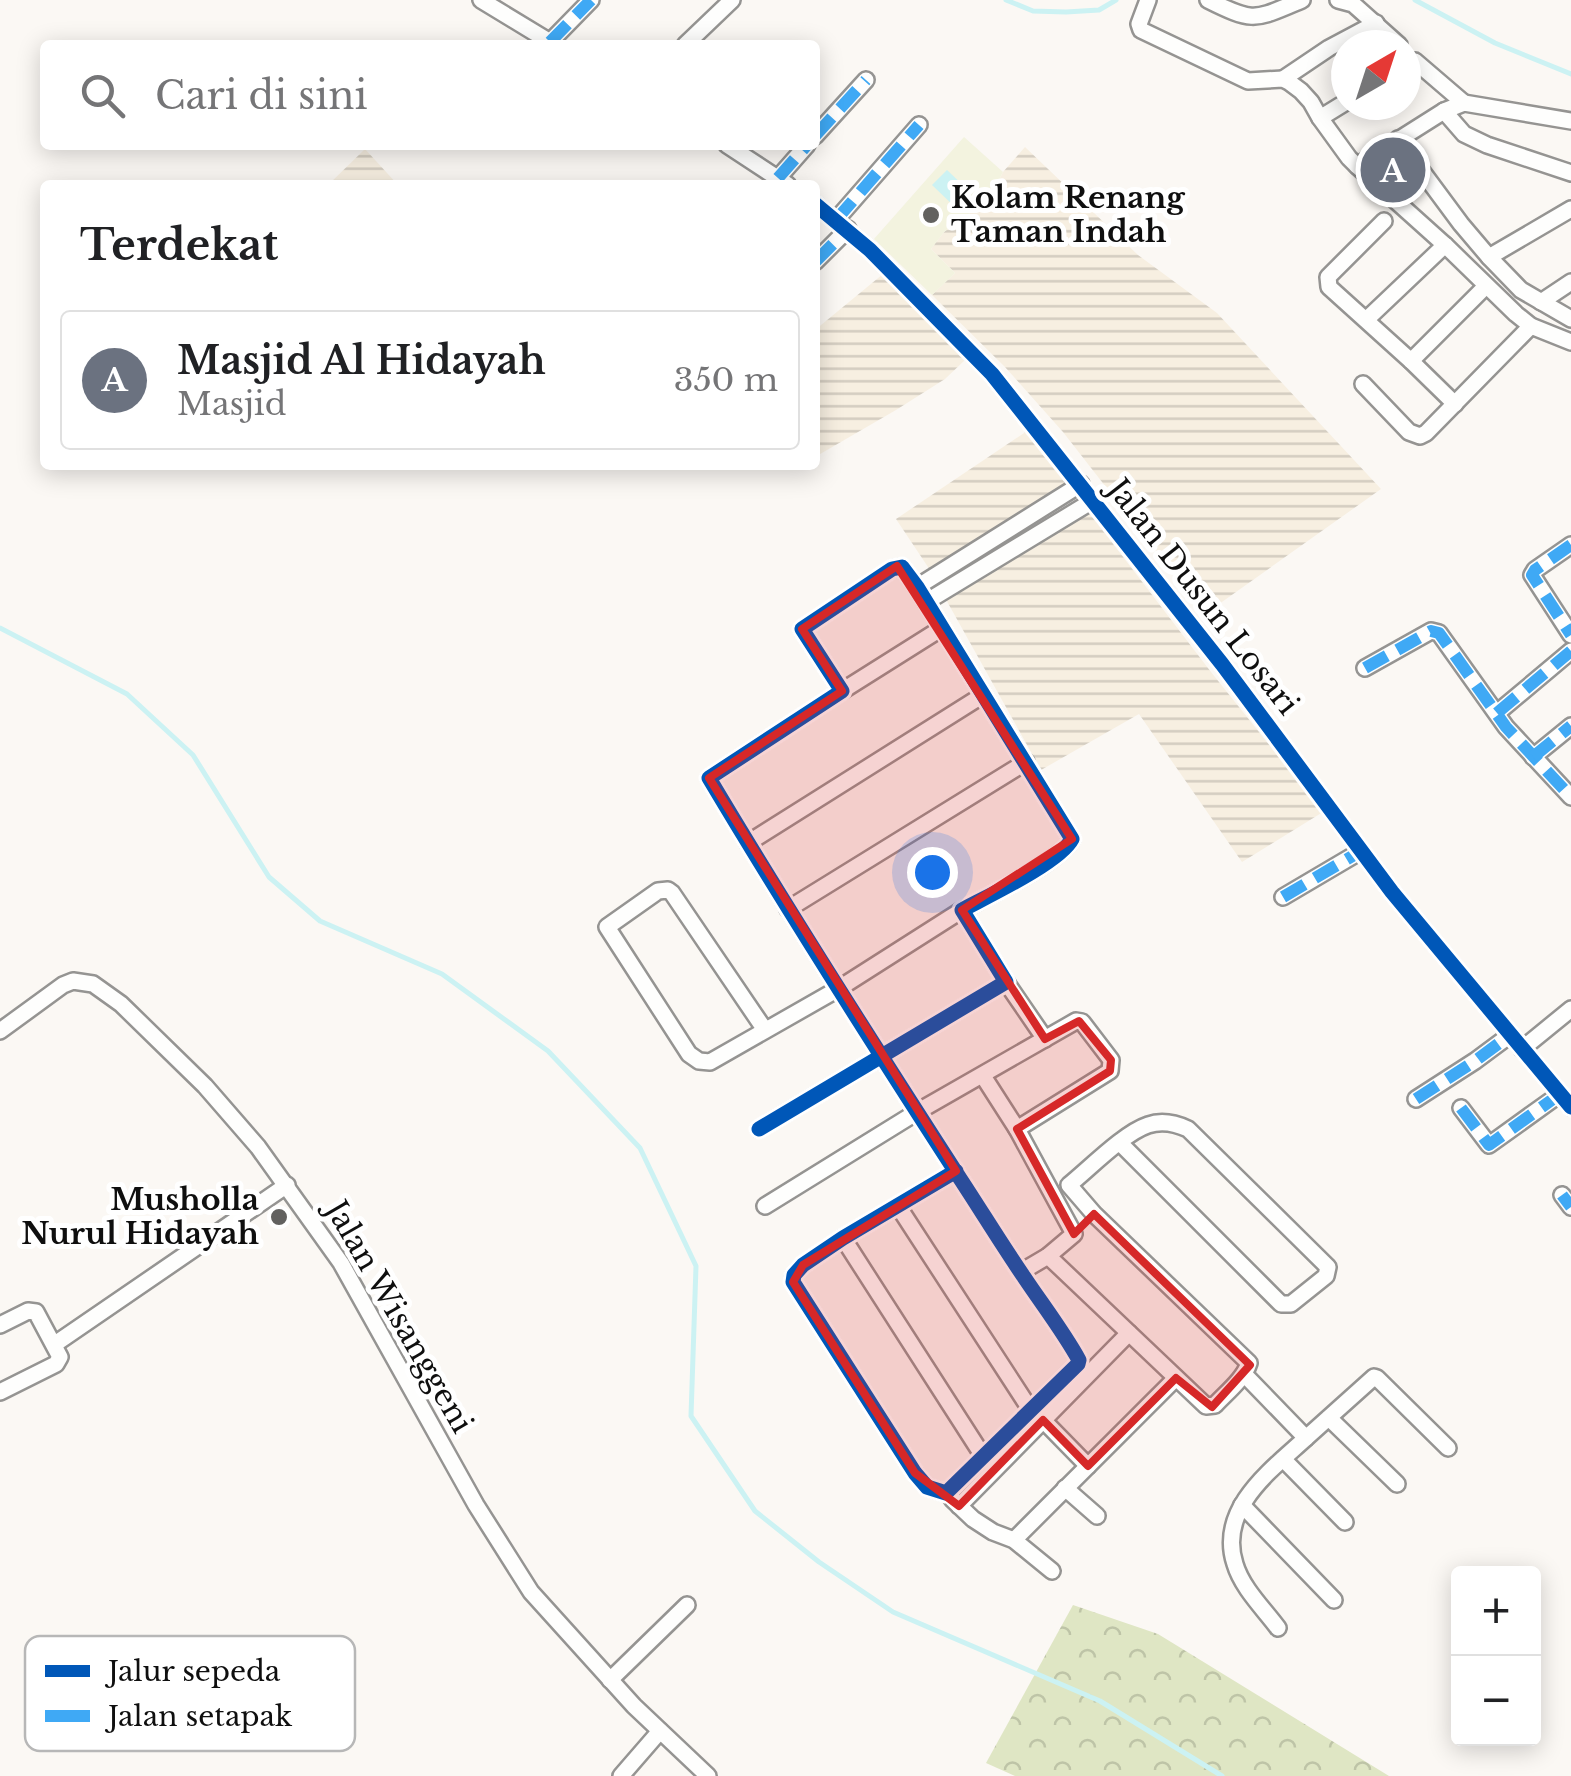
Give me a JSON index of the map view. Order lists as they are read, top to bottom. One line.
{"streets":{"street":["Jalan Dusun Losari","Jalan Wisanggeni"]},"places":["Kolam Renang Taman Indah","Musholla Nurul Hidayah"],"legend":["Jalur sepeda","Jalan setapak"],"north":"top right","page":{"search":"Cari di sini","pins":"A","heading":"Terdekat","list":[{"mark":"A","name":"Masjid Al Hidayah","note":"Masjid","value":"350 m"}],"map_buttons":["+","−"]}}
